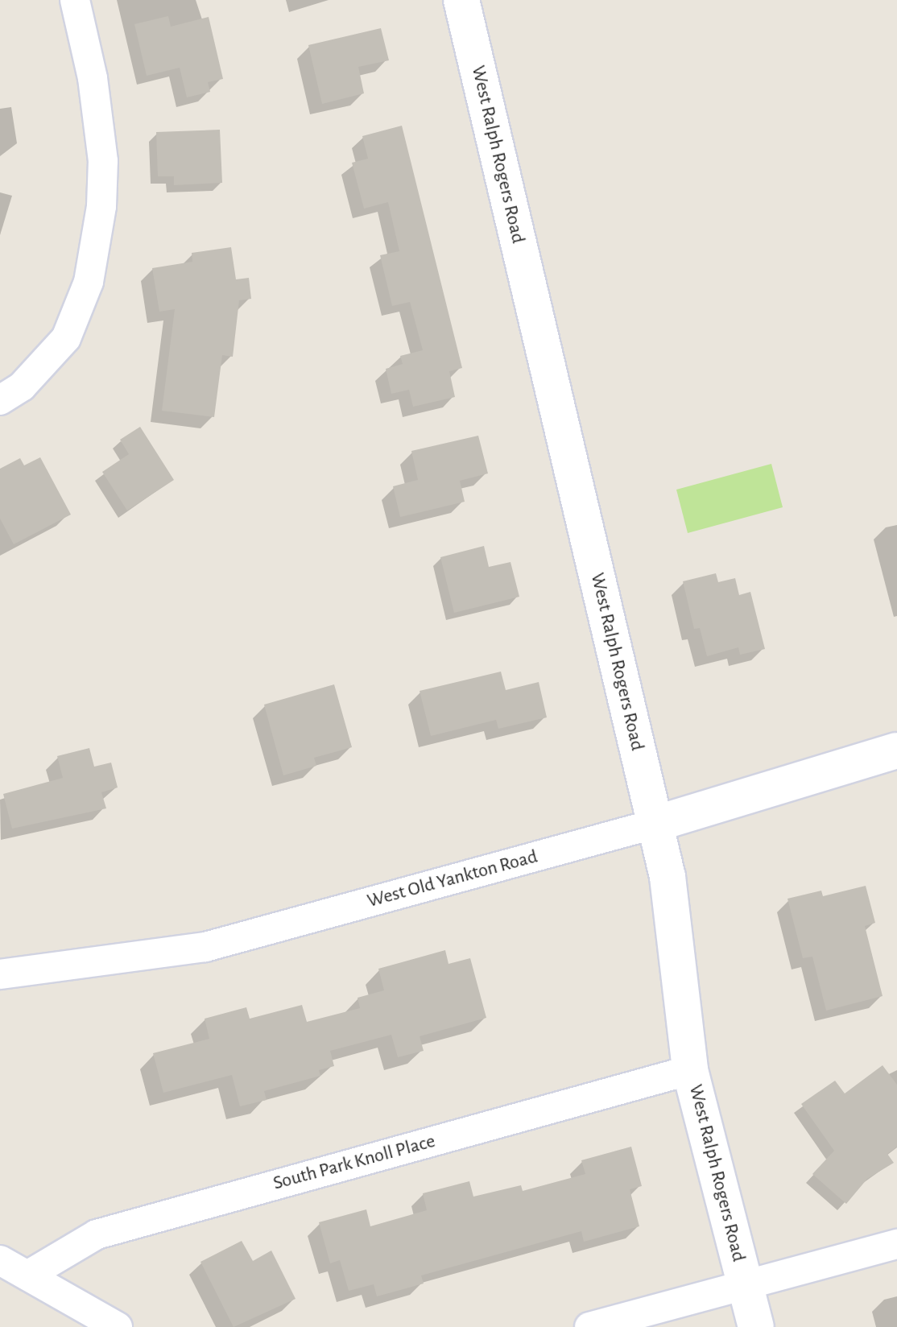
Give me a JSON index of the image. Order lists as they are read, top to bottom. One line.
{"streets":{"street":["West Ralph Rogers Road","West Old Yankton Road","South Park Knoll Place"]},"crossings":[["West Ralph Rogers Road","West Old Yankton Road"],["West Ralph Rogers Road","South Park Knoll Place"]]}
